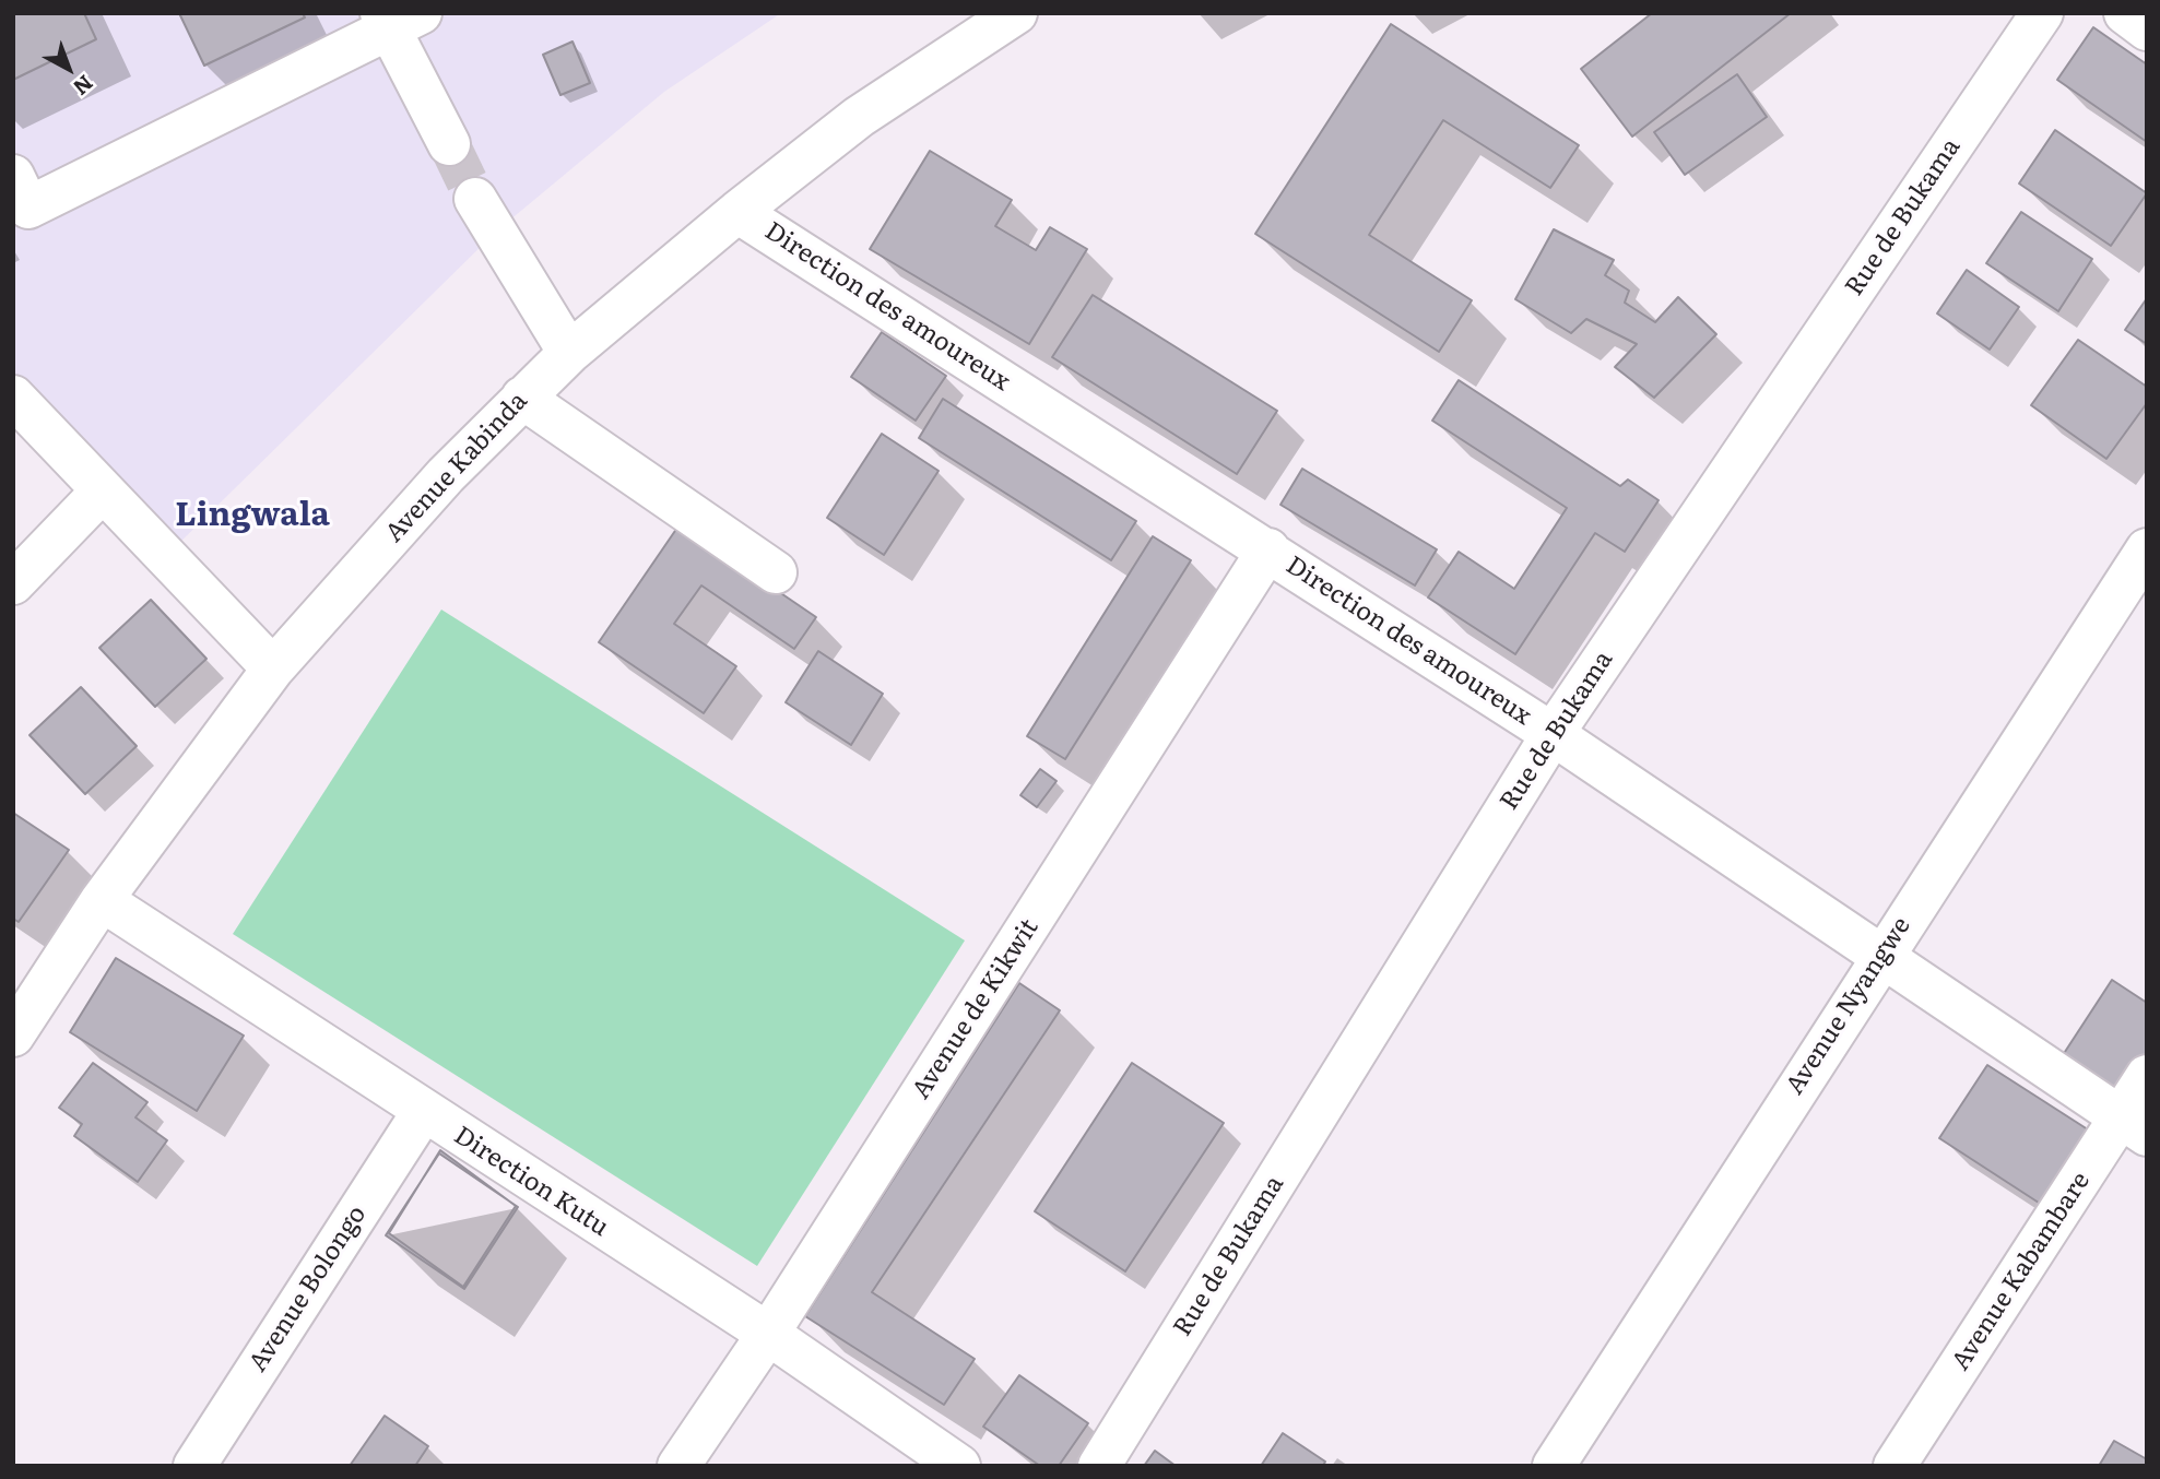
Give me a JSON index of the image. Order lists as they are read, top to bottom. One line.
{"streets":{"street":["Rue de Bukama","Direction des amoureux","Avenue Kabinda","Avenue Nyangwe","Avenue de Kikwit","Direction Kutu","Avenue Kabambare","Avenue Bolongo"]},"crossings":[["Rue de Bukama","Direction des amoureux"],["Direction des amoureux","Avenue Kabinda"],["Direction des amoureux","Avenue Nyangwe"],["Direction des amoureux","Avenue de Kikwit"],["Direction des amoureux","Avenue Kabambare"],["Avenue Kabinda","Direction Kutu"],["Avenue de Kikwit","Direction Kutu"],["Direction Kutu","Avenue Bolongo"]],"districts":["Lingwala"],"north":"bottom right"}
